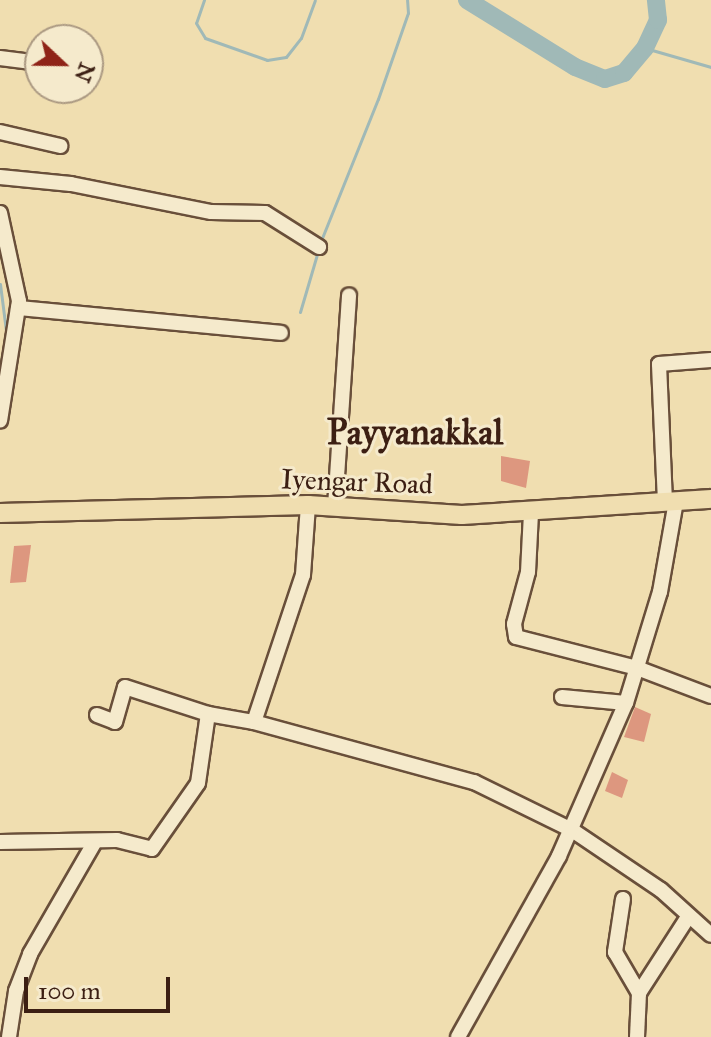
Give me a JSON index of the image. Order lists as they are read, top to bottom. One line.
{"streets":{"main road":["Iyengar Road"]},"districts":["Payyanakkal"],"scale_bar":"100 m","north":"right"}
